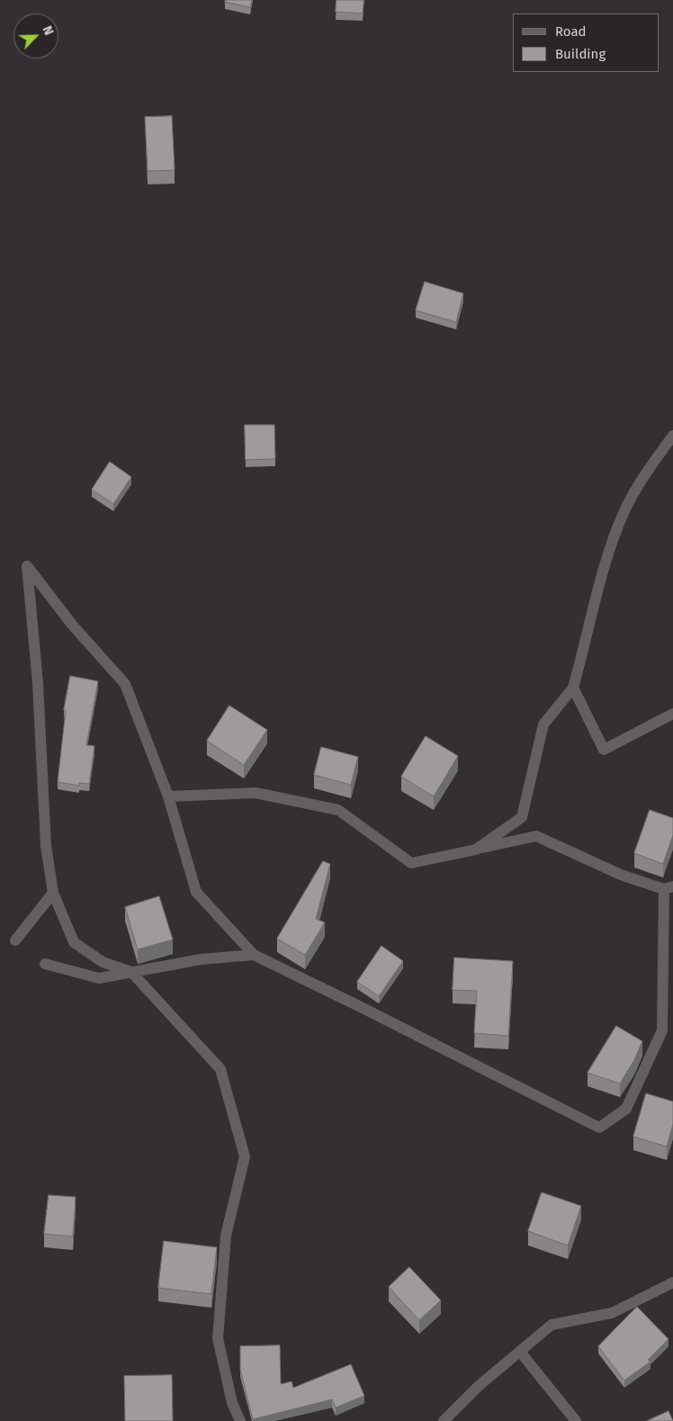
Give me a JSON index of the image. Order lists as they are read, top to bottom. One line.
{"legend":["Road","Building"],"north":"top right"}
